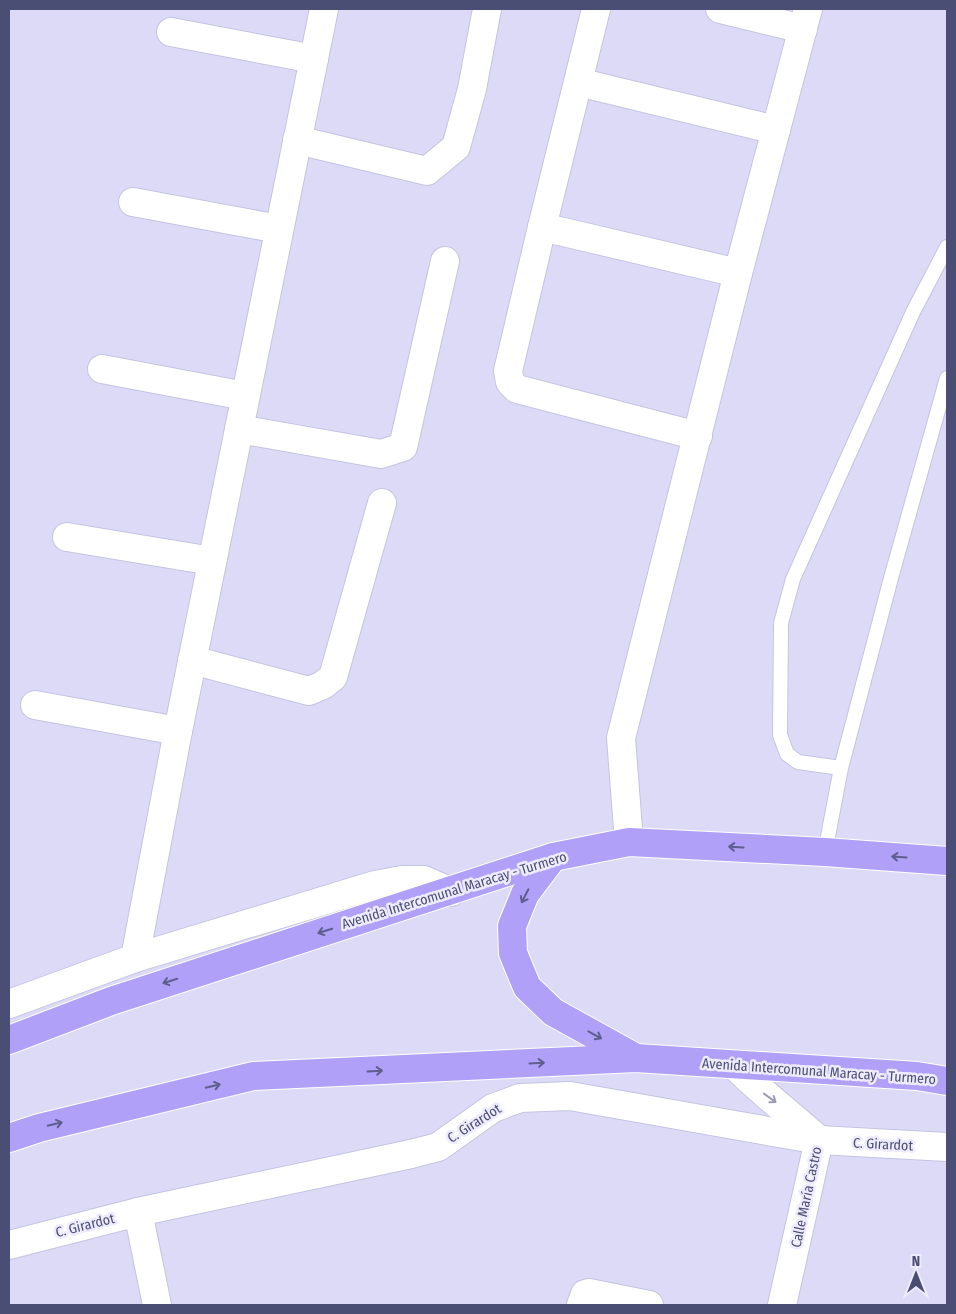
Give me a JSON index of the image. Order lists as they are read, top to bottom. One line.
{"streets":{"main road":["Avenida Intercomunal Maracay - Turmero"],"street":["C. Girardot","Calle María Castro"]},"crossings":[["Avenida Intercomunal Maracay - Turmero","Calle María Castro"],["C. Girardot","Calle María Castro"]],"one_way":["Calle María Castro"],"north":"top"}
